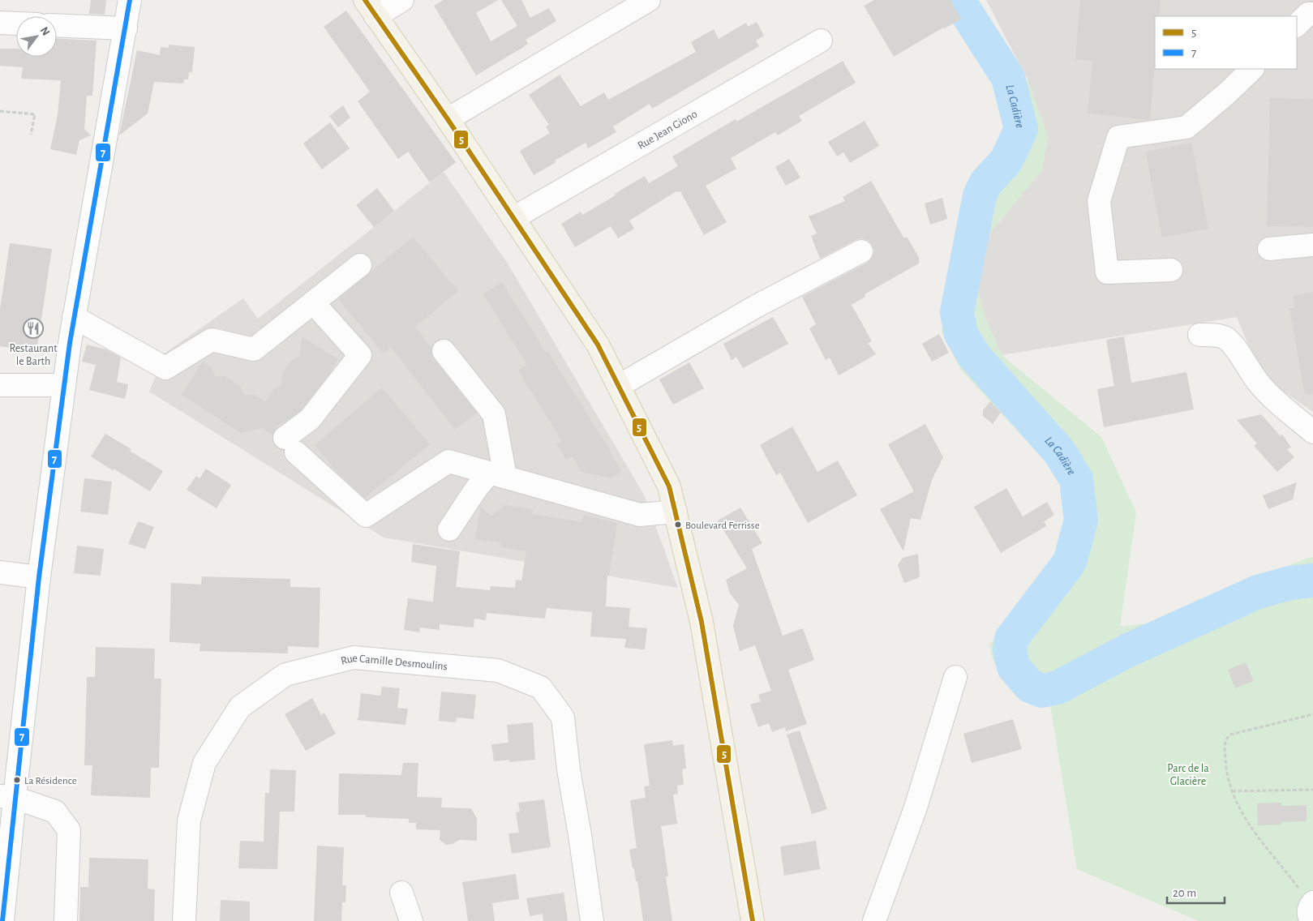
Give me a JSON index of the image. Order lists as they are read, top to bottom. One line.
{"streets":{"street":["Rue Jean Giono","Rue Camille Desmoulins"]},"water":["La Cadière"],"parks":["Parc de la Glacière"],"places":{"restaurant":["Restaurant le Barth"],"other":["Boulevard Ferrisse","La Résidence"]},"lines":["transit line 5","transit line 7"],"legend":["5","7"],"scale_bar":"20 m","north":"top right"}
